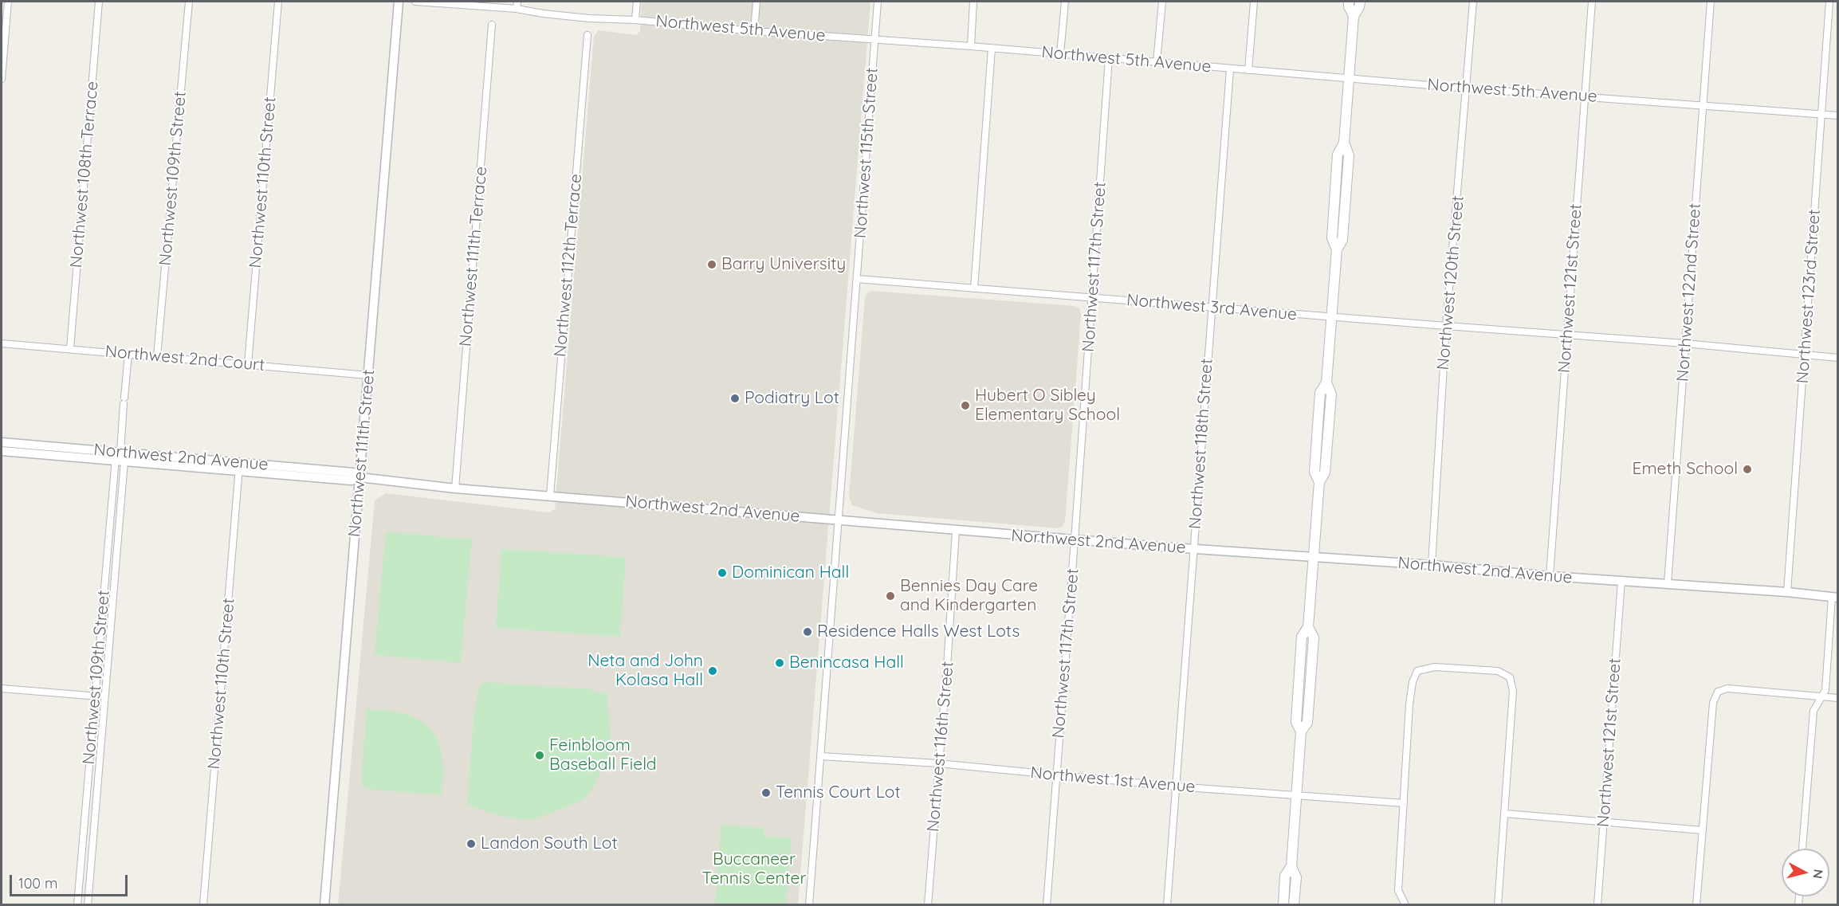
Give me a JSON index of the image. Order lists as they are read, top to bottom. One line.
{"streets":{"street":["Northwest 5th Avenue","Northwest 115th Street","Northwest 108th Terrace","Northwest 109th Street","Northwest 110th Street","Northwest 111th Terrace","Northwest 112th Terrace","Northwest 117th Street","Northwest 120th Street","Northwest 121st Street","Northwest 122nd Street","Northwest 123rd Street","Northwest 3rd Avenue","Northwest 2nd Court","Northwest 118th Street","Northwest 111th Street","Northwest 2nd Avenue","Northwest 116th Street","Northwest 1st Avenue"]},"crossings":[["Northwest 5th Avenue","Northwest 115th Street"],["Northwest 5th Avenue","Northwest 117th Street"],["Northwest 5th Avenue","Northwest 120th Street"],["Northwest 5th Avenue","Northwest 121st Street"],["Northwest 5th Avenue","Northwest 122nd Street"],["Northwest 5th Avenue","Northwest 123rd Street"],["Northwest 5th Avenue","Northwest 118th Street"],["Northwest 115th Street","Northwest 3rd Avenue"],["Northwest 115th Street","Northwest 2nd Avenue"],["Northwest 115th Street","Northwest 1st Avenue"],["Northwest 108th Terrace","Northwest 2nd Court"],["Northwest 109th Street","Northwest 2nd Court"],["Northwest 109th Street","Northwest 2nd Avenue"],["Northwest 110th Street","Northwest 2nd Court"],["Northwest 110th Street","Northwest 2nd Avenue"],["Northwest 111th Terrace","Northwest 2nd Avenue"],["Northwest 112th Terrace","Northwest 2nd Avenue"],["Northwest 117th Street","Northwest 3rd Avenue"],["Northwest 117th Street","Northwest 2nd Avenue"],["Northwest 117th Street","Northwest 1st Avenue"],["Northwest 120th Street","Northwest 3rd Avenue"],["Northwest 120th Street","Northwest 2nd Avenue"],["Northwest 121st Street","Northwest 3rd Avenue"],["Northwest 121st Street","Northwest 2nd Avenue"],["Northwest 122nd Street","Northwest 3rd Avenue"],["Northwest 122nd Street","Northwest 2nd Avenue"],["Northwest 123rd Street","Northwest 3rd Avenue"],["Northwest 123rd Street","Northwest 2nd Avenue"],["Northwest 3rd Avenue","Northwest 118th Street"],["Northwest 2nd Court","Northwest 111th Street"],["Northwest 118th Street","Northwest 2nd Avenue"],["Northwest 118th Street","Northwest 1st Avenue"],["Northwest 111th Street","Northwest 2nd Avenue"],["Northwest 2nd Avenue","Northwest 116th Street"],["Northwest 116th Street","Northwest 1st Avenue"]],"parks":["Buccaneer Tennis Center"],"places":["Barry University","Podiatry Lot","Hubert O Sibley Elementary School","Emeth School","Dominican Hall","Bennies Day Care and Kindergarten","Residence Halls West Lots","Benincasa Hall","Neta and John Kolasa Hall","Feinbloom Baseball Field","Tennis Court Lot","Landon South Lot"],"scale_bar":"100 m","north":"right"}
